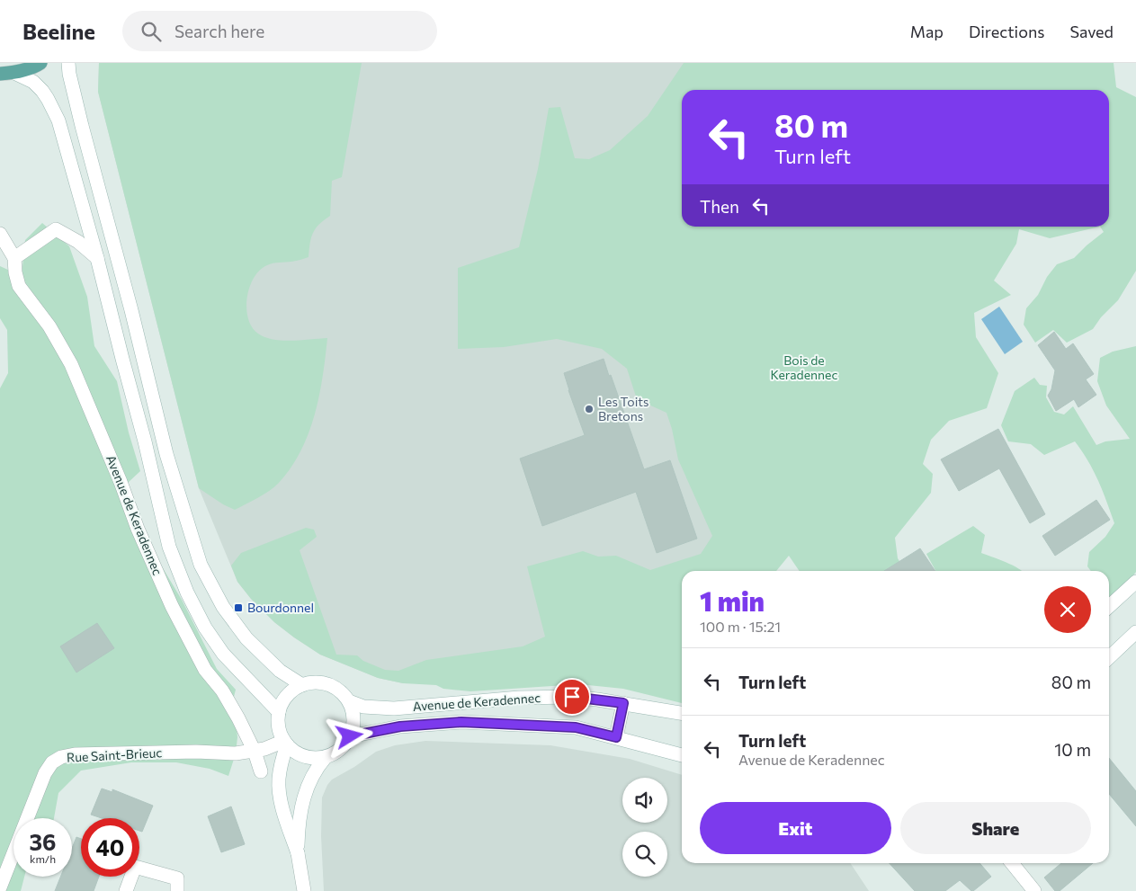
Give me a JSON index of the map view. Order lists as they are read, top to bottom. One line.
{"streets":{"street":["Avenue de Keradennec","Rue Saint-Brieuc"]},"crossings":[["Avenue de Keradennec","Rue Saint-Brieuc"]],"parks":["Bois de Keradennec"],"places":{"other":["Les Toits Bretons"],"transit":["Bourdonnel"]},"page":{"header":"Beeline","search":"Search here","nav":["Map","Directions","Saved"],"turn":["80 m","Turn left"],"then":"Then","heading":["1 min","100 m · 15:21"],"list":[{"name":"Turn left","value":"80 m"},{"name":"Turn left","note":"Avenue de Keradennec","value":"10 m"}],"buttons":["Exit","Share"],"speed":"36 km/h","limit":"40"}}
